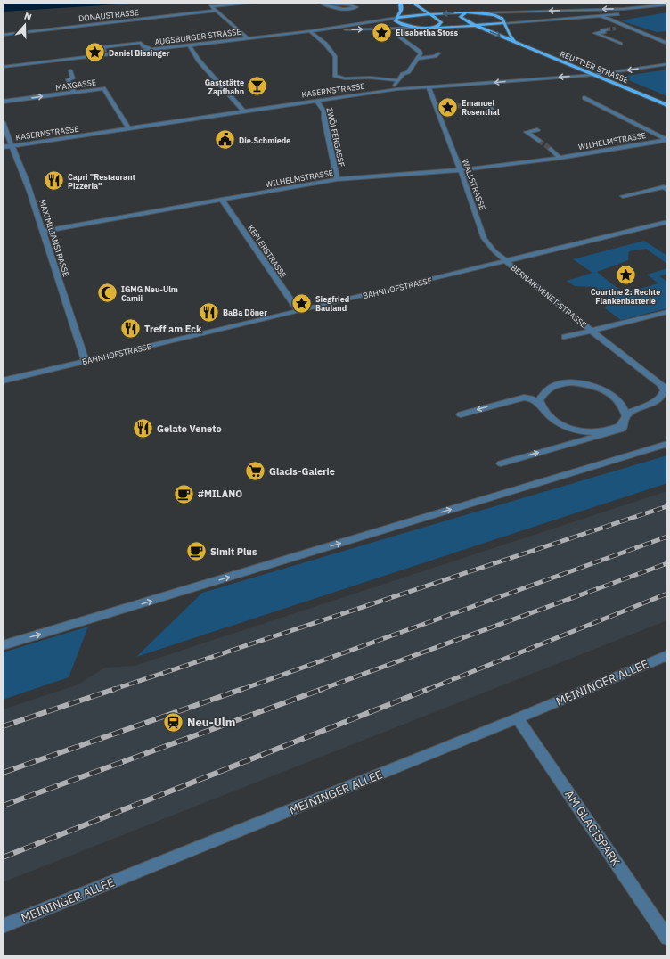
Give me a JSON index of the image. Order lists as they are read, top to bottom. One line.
{"streets":{"main road":["REUTTIER STRASSE"],"street":["DONAUSTRASSE","AUGSBURGER STRASSE","MAXGASSE","KASERNSTRASSE","ZWÖLFERGASSE","WILHELMSTRASSE","WALLSTRASSE","MAXIMILIANSTRASSE","KEPLERSTRASSE","BAHNHOFSTRASSE","BERNAR-VENET-STRASSE","MEININGER ALLEE","AM GLACISPARK"]},"crossings":[["REUTTIER STRASSE","KASERNSTRASSE"],["MAXGASSE","KASERNSTRASSE"],["KASERNSTRASSE","ZWÖLFERGASSE"],["KASERNSTRASSE","WALLSTRASSE"],["KASERNSTRASSE","MAXIMILIANSTRASSE"],["ZWÖLFERGASSE","WILHELMSTRASSE"],["WILHELMSTRASSE","WALLSTRASSE"],["WILHELMSTRASSE","MAXIMILIANSTRASSE"],["WILHELMSTRASSE","KEPLERSTRASSE"],["WALLSTRASSE","BAHNHOFSTRASSE"],["WALLSTRASSE","BERNAR-VENET-STRASSE"],["MAXIMILIANSTRASSE","BAHNHOFSTRASSE"],["KEPLERSTRASSE","BAHNHOFSTRASSE"],["BAHNHOFSTRASSE","BERNAR-VENET-STRASSE"],["MEININGER ALLEE","AM GLACISPARK"]],"one_way":["MAXGASSE"],"places":{"place":["Elisabetha Stoss","Daniel Bissinger","Emanuel Rosenthal","Courtine 2: Rechte Flankenbatterie","Siegfried Bauland"],"bar":["Gaststätte Zapfhahn"],"public building":["Die.Schmiede"],"restaurant":["Capri \"Restaurant Pizzeria\"","BaBa Döner","Treff am Eck","Gelato Veneto"],"mosque":["IGMG Neu-Ulm Camii"],"supermarket":["Glacis-Galerie"],"cafe":["#MILANO","Simit Plus"],"station":["Neu-Ulm"]},"north":"top"}
